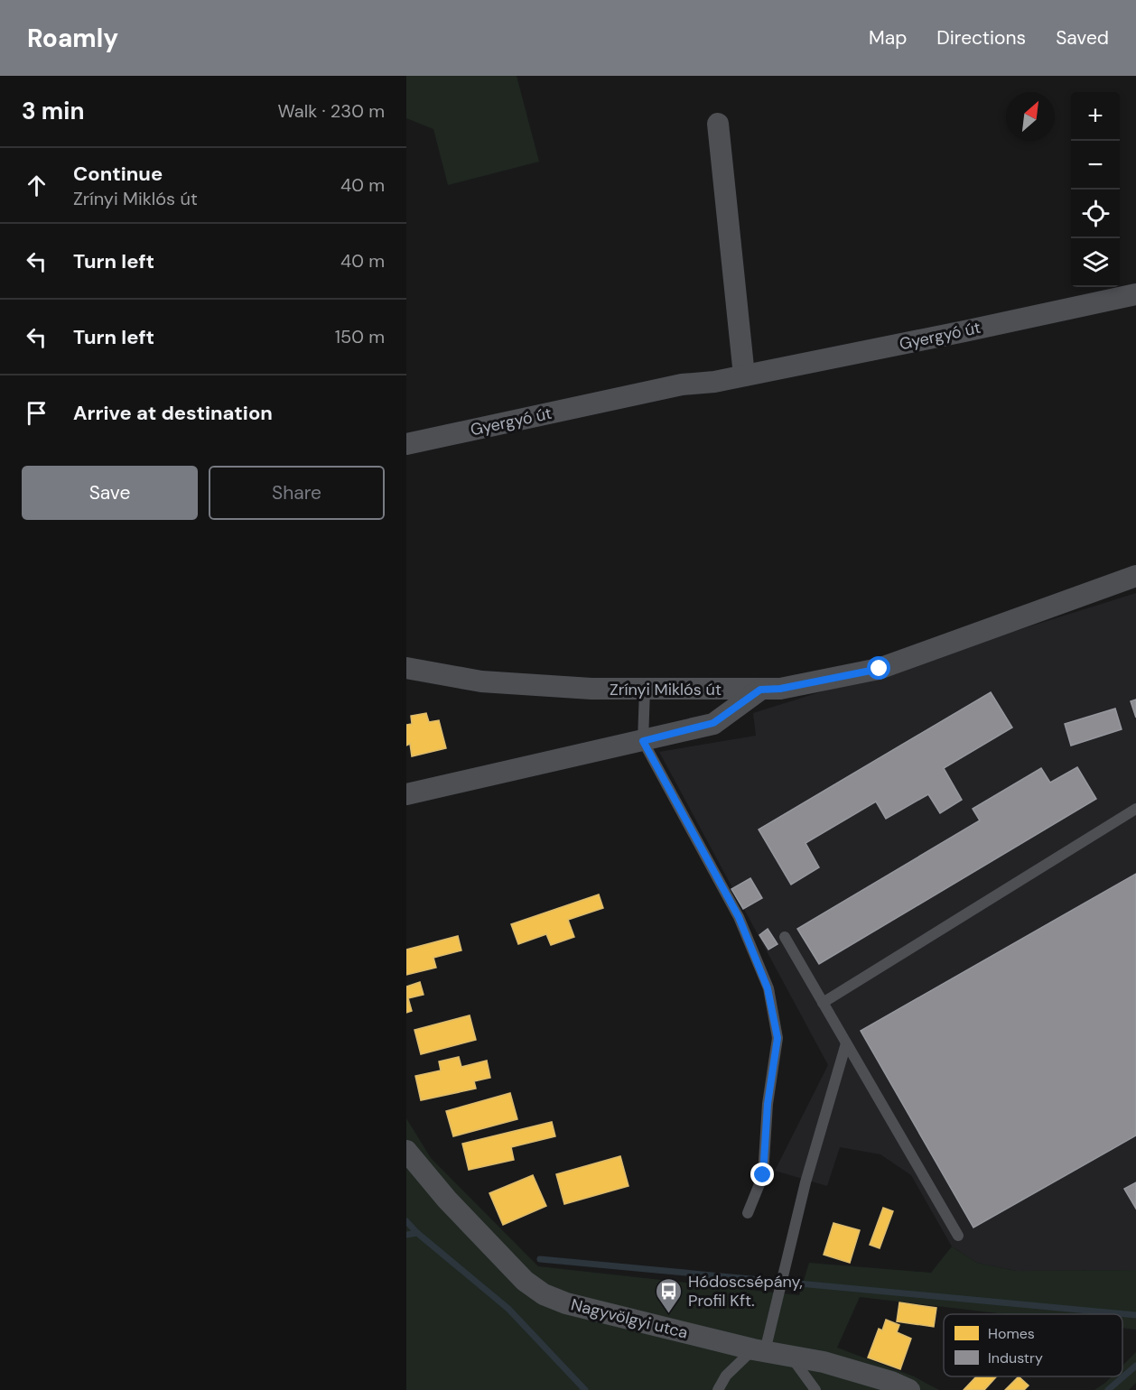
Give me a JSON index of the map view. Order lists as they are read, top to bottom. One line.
{"streets":{"street":["Gyergyó út","Zrínyi Miklós út","Nagyvölgyi utca"]},"places":{"bus stop":["Hódoscsépány, Profil Kft."]},"legend":["Homes","Industry"],"north":"top right","page":{"header":"Roamly","nav":["Map","Directions","Saved"],"heading":["3 min","Walk · 230 m"],"map_buttons":["+","−"],"list":[["Continue","Zrínyi Miklós út","40 m"],["Turn left","40 m"],["Turn left","150 m"],"Arrive at destination"],"buttons":["Save","Share"]}}
